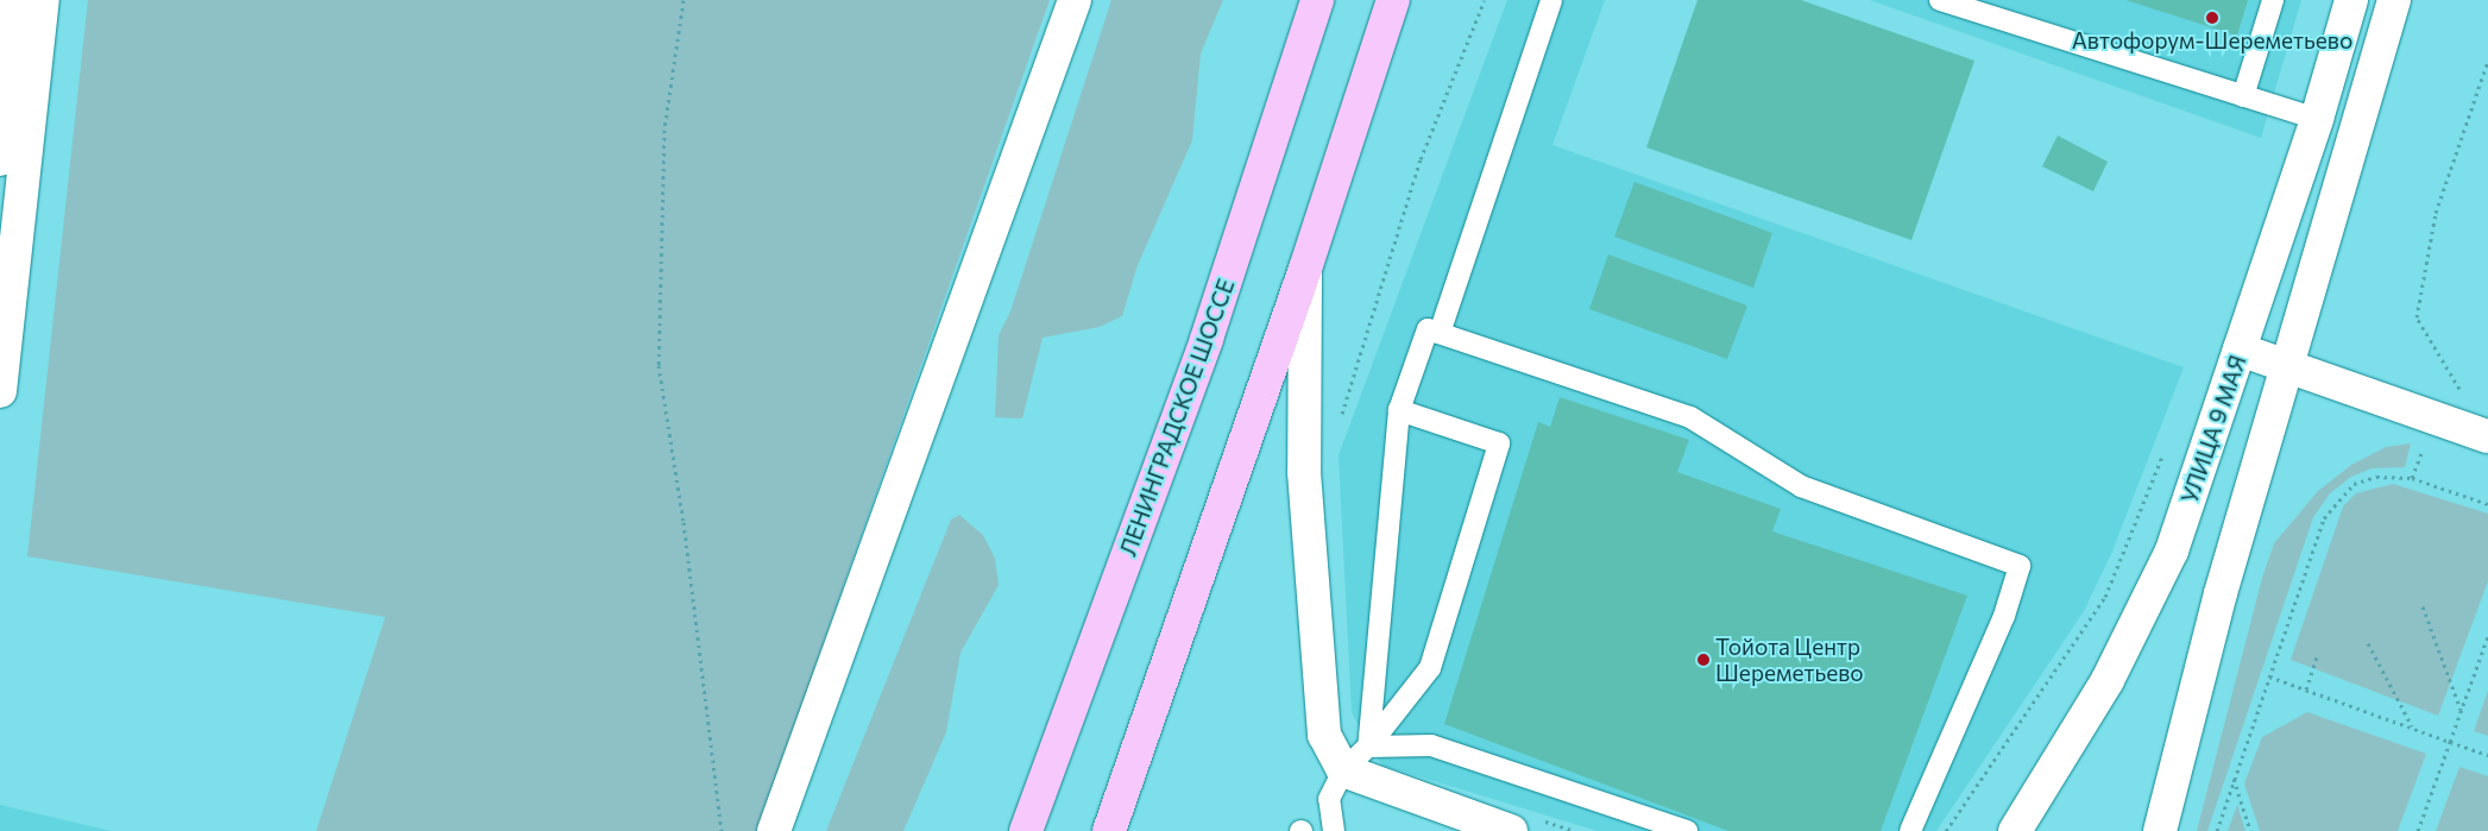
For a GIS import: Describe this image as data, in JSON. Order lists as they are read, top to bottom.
{
  "streets": {
    "highway": ["ЛЕНИНГРАДСКОЕ ШОССЕ"],
    "street": ["УЛИЦА 9 МАЯ"]
  },
  "places": ["Автофорум-Шереметьево", "Тойота Центр Шереметьево"]
}
